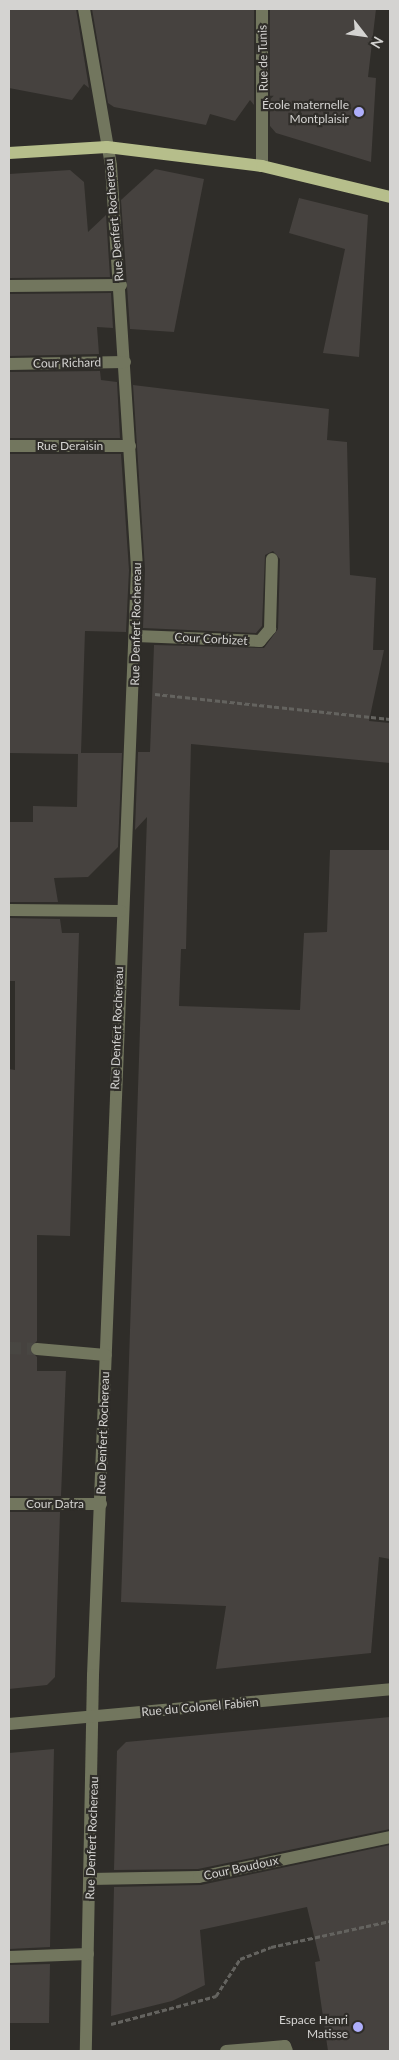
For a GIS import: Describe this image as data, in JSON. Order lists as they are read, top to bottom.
{
  "streets": {
    "street": [
      "Rue de Tunis",
      "Rue Denfert Rochereau",
      "Cour Richard",
      "Rue Deraisin",
      "Cour Corbizet",
      "Cour Datra",
      "Rue du Colonel Fabien",
      "Cour Boudoux"
    ]
  },
  "crossings": [
    ["Rue Denfert Rochereau", "Cour Richard"],
    ["Rue Denfert Rochereau", "Rue Deraisin"],
    ["Rue Denfert Rochereau", "Cour Corbizet"],
    ["Rue Denfert Rochereau", "Cour Datra"],
    ["Rue Denfert Rochereau", "Rue du Colonel Fabien"],
    ["Rue Denfert Rochereau", "Cour Boudoux"]
  ],
  "places": ["École maternelle Montplaisir", "Espace Henri Matisse"],
  "north": "bottom right"
}
